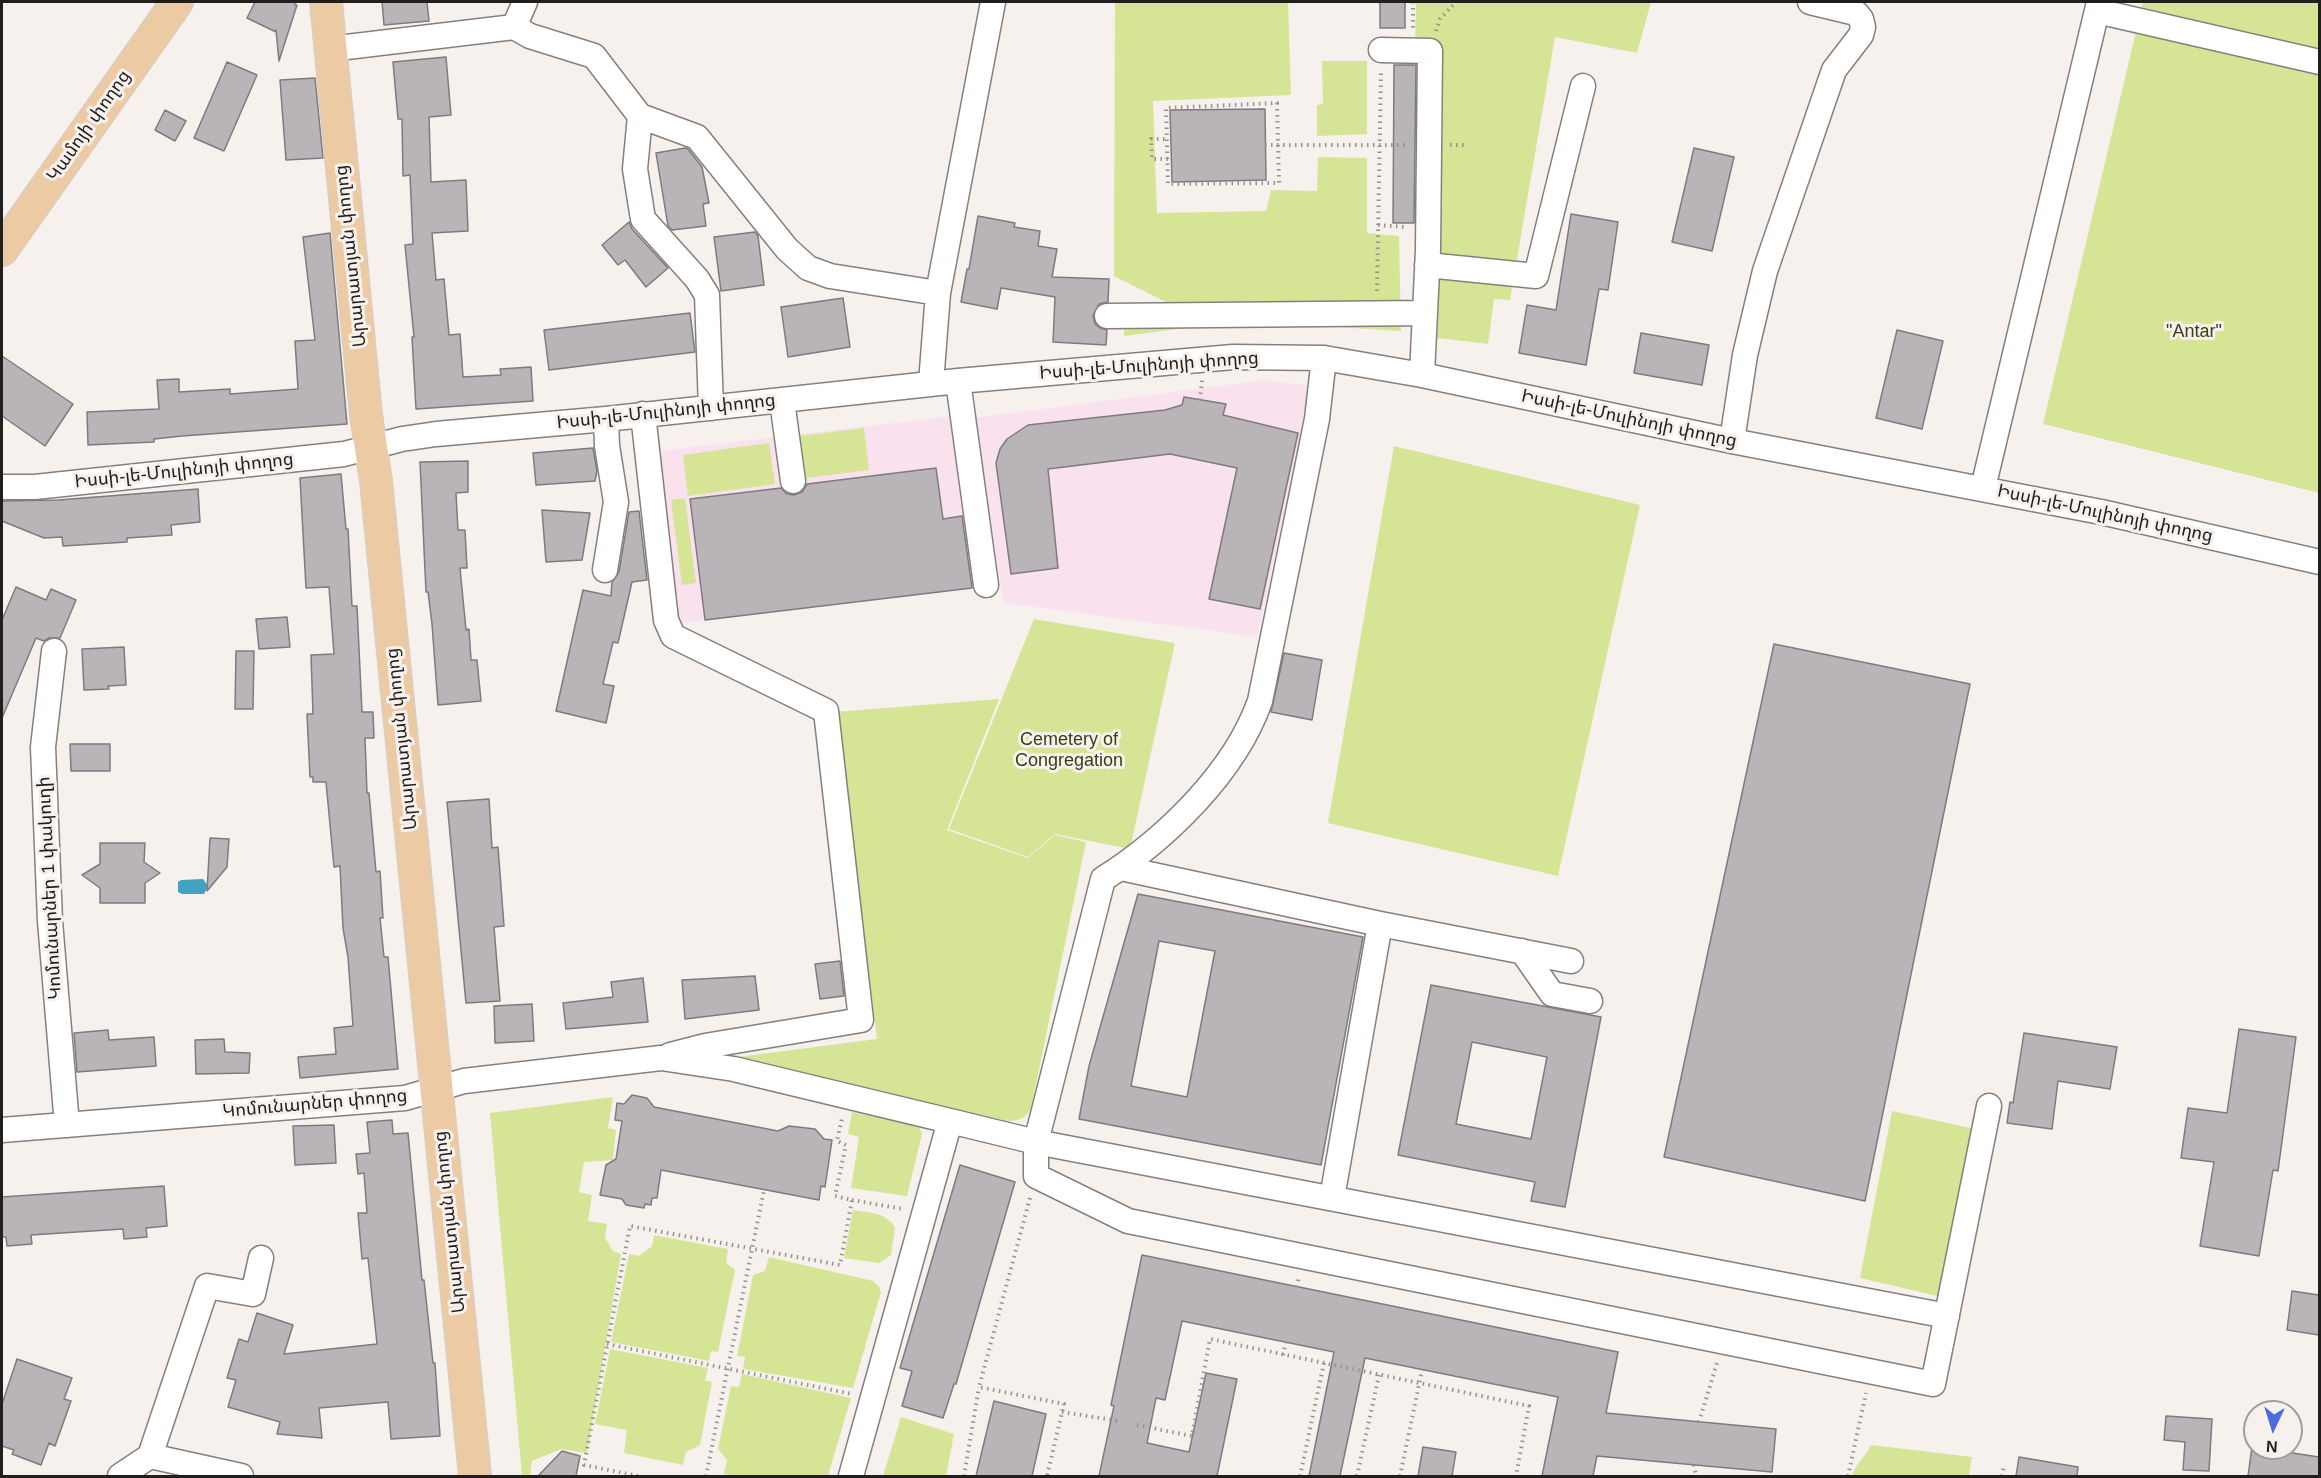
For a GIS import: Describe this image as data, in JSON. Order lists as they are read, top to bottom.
{
  "streets": {
    "main road": ["Կամոյի փողոց", "Արարատյան փողոց"],
    "street": ["Իսսի-լե-Մուլինոյի փողոց", "Կոմունարներ 1 փակուղի", "Կոմունարներ փողոց"]
  },
  "crossings": [
    ["Արարատյան փողոց", "Իսսի-լե-Մուլինոյի փողոց"],
    ["Արարատյան փողոց", "Կոմունարներ փողոց"],
    ["Կոմունարներ 1 փակուղի", "Կոմունարներ փողոց"]
  ],
  "parks": ["\"Antar\"", "Cemetery of Congregation"],
  "north": "bottom"
}
